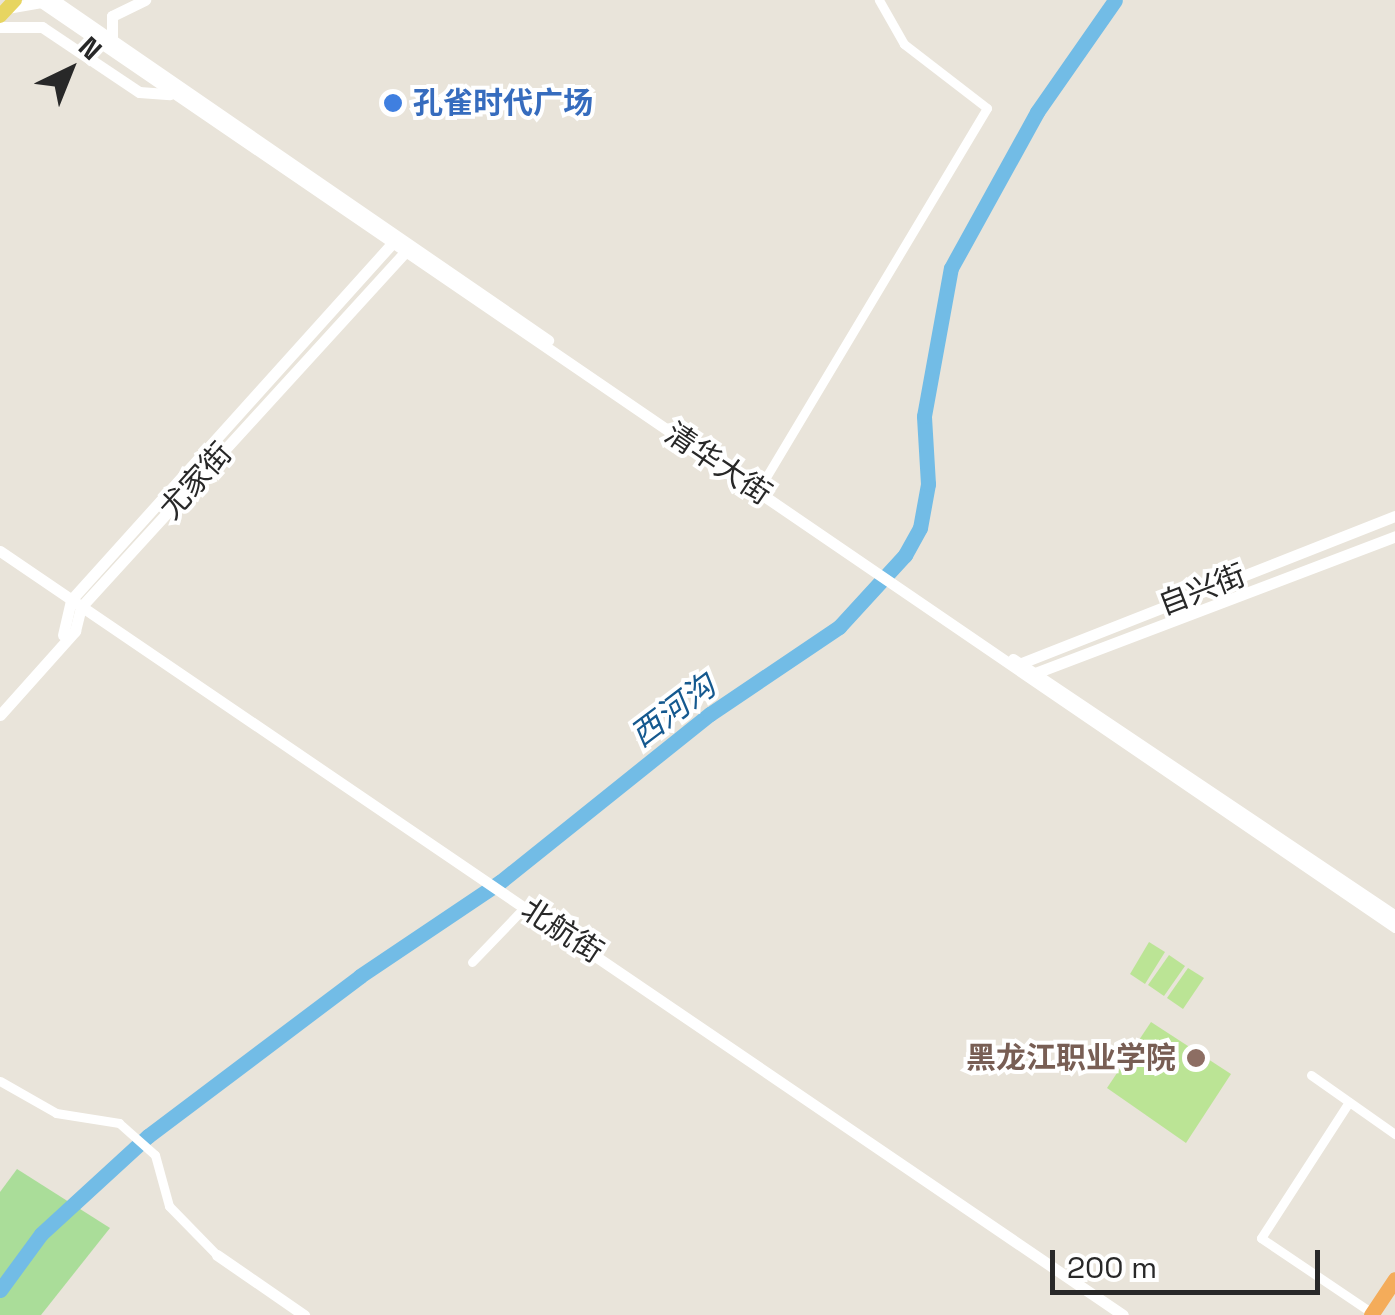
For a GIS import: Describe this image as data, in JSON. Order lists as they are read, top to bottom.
{
  "streets": {
    "main road": [
      "清华大街",
      "尤家街",
      "自兴街",
      "北航街"
    ]
  },
  "crossings": [
    ["清华大街", "尤家街"],
    ["清华大街", "自兴街"],
    ["尤家街", "北航街"]
  ],
  "water": ["西河沟"],
  "places": ["孔雀时代广场", "黑龙江职业学院"],
  "scale_bar": "200 m",
  "north": "top right"
}
